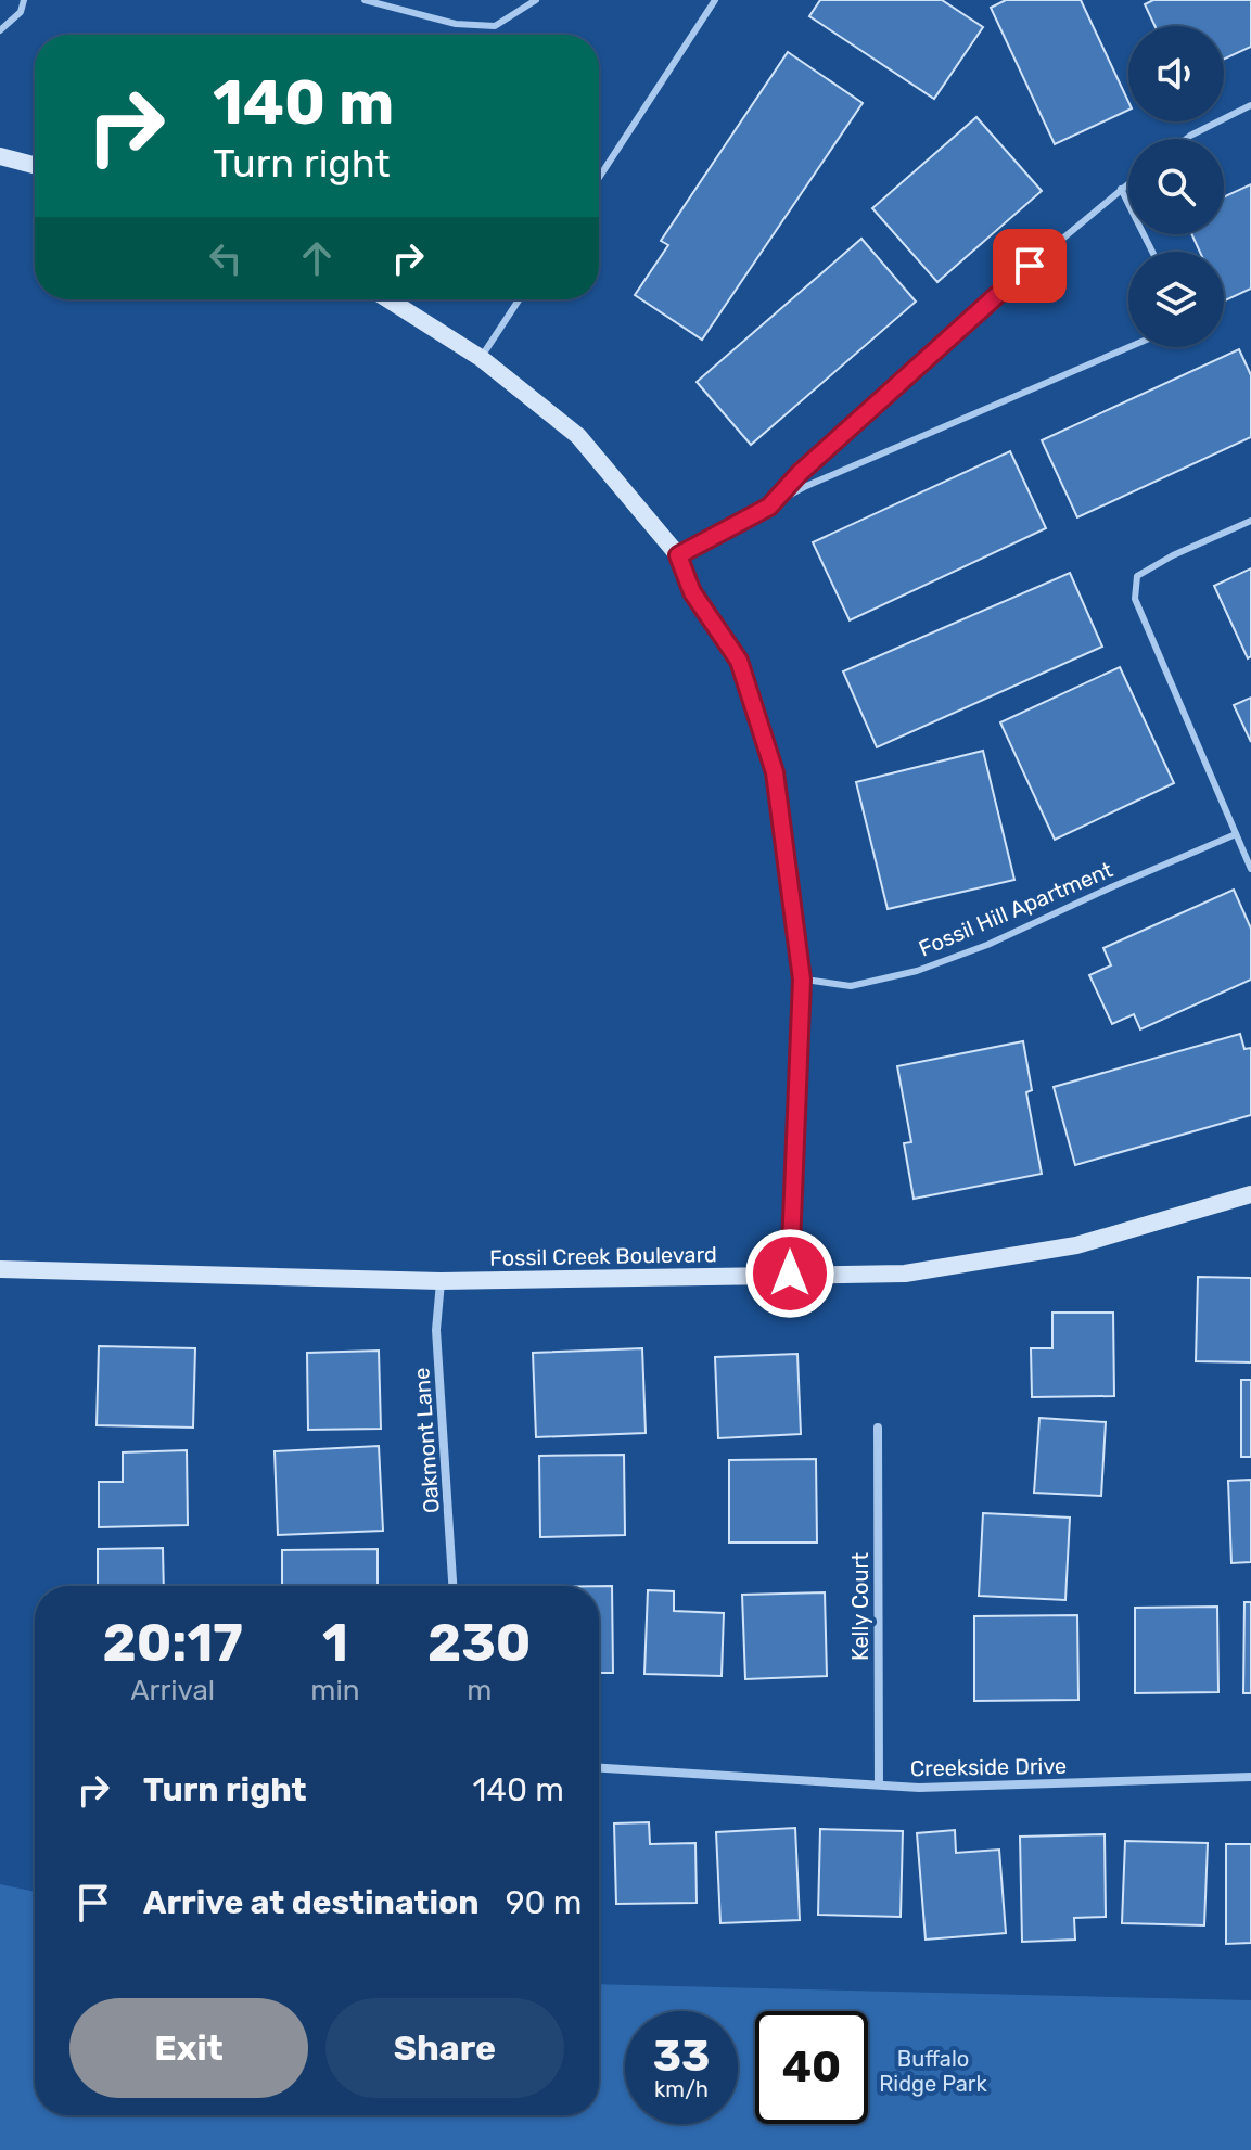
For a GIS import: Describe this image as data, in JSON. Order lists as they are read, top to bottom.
{
  "streets": {
    "main road": ["Fossil Creek Boulevard"],
    "street": ["Oakmont Lane", "Kelly Court", "Creekside Drive"],
    "lane": ["Fossil Hill Apartment"]
  },
  "crossings": [
    ["Fossil Creek Boulevard", "Oakmont Lane"],
    ["Kelly Court", "Creekside Drive"]
  ],
  "parks": ["Buffalo Ridge Park"],
  "page": {
    "turn": ["140 m", "Turn right"],
    "eta": [
      "20:17",
      "Arrival",
      "1",
      "min",
      "230",
      "m"
    ],
    "list": [
      {
        "name": "Turn right",
        "value": "140 m"
      },
      {
        "name": "Arrive at destination",
        "value": "90 m"
      }
    ],
    "buttons": ["Exit", "Share"],
    "speed": "33 km/h",
    "limit": "40"
  }
}
